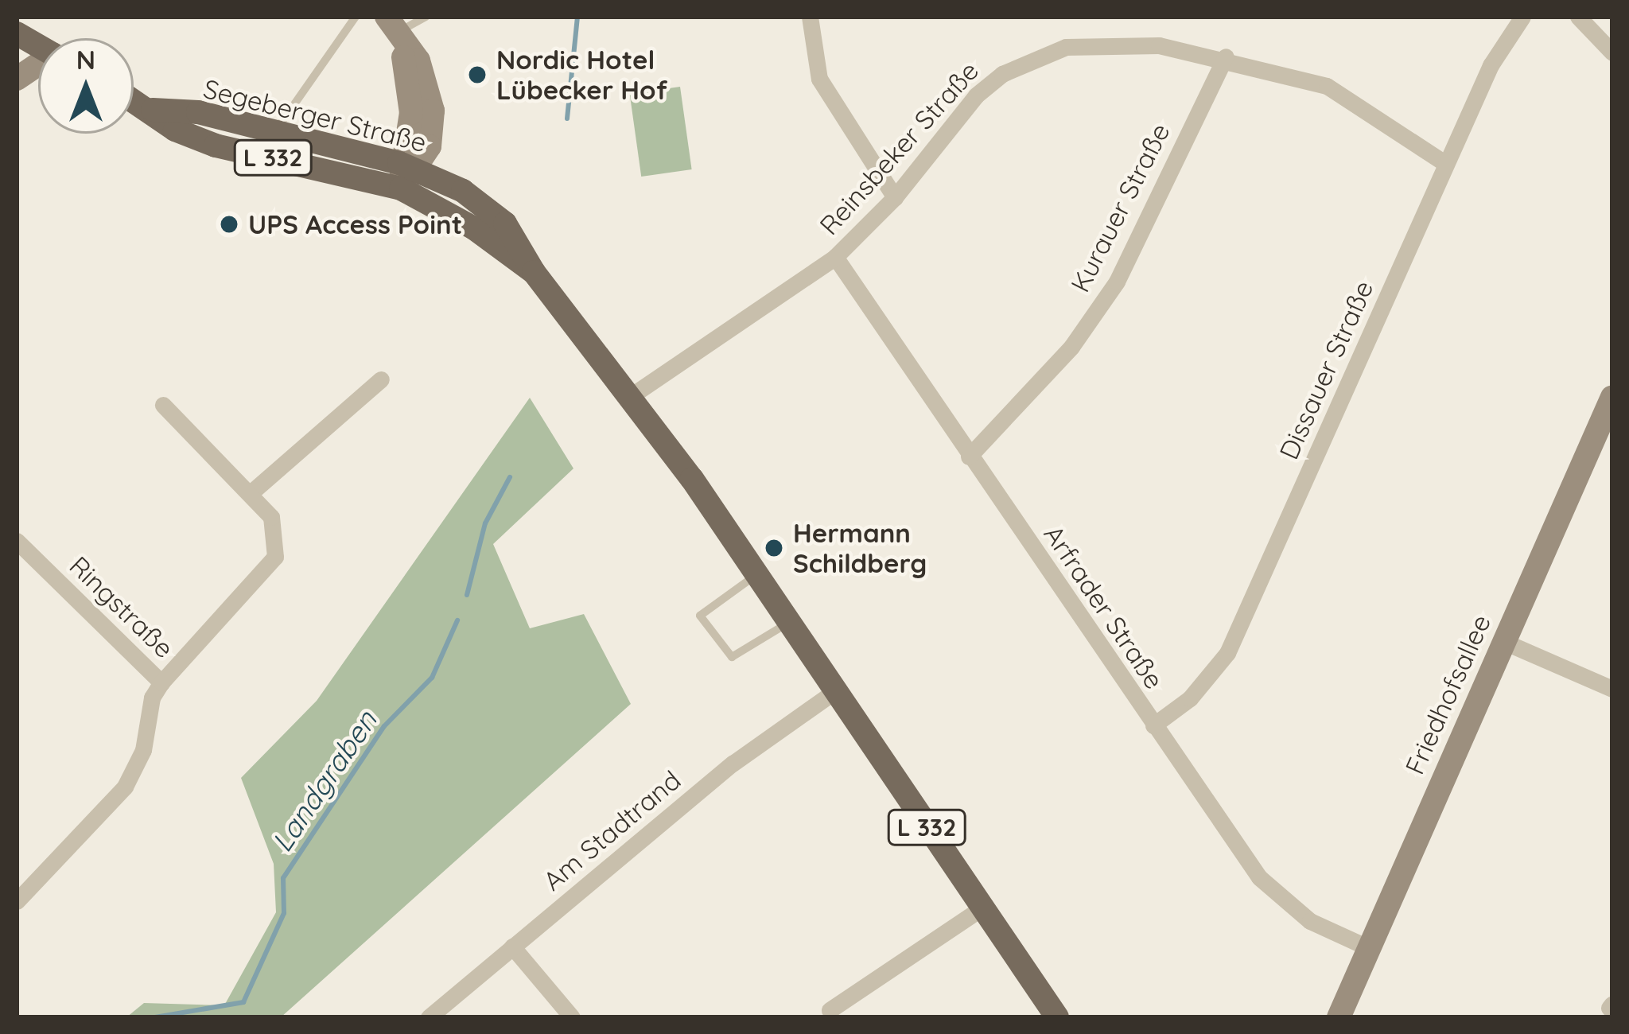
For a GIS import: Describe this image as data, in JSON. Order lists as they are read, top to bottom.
{
  "streets": {
    "main road": ["Segeberger Straße", "L 332"],
    "street": [
      "Reinsbeker Straße",
      "Kurauer Straße",
      "Dissauer Straße",
      "Ringstraße",
      "Arfrader Straße",
      "Friedhofsallee",
      "Am Stadtrand"
    ]
  },
  "crossings": [
    ["Segeberger Straße", "Reinsbeker Straße"],
    ["Segeberger Straße", "L 332"],
    ["Reinsbeker Straße", "L 332"],
    ["Reinsbeker Straße", "Kurauer Straße"],
    ["Reinsbeker Straße", "Dissauer Straße"],
    ["Reinsbeker Straße", "Arfrader Straße"],
    ["L 332", "Am Stadtrand"],
    ["Kurauer Straße", "Arfrader Straße"],
    ["Dissauer Straße", "Arfrader Straße"],
    ["Arfrader Straße", "Friedhofsallee"]
  ],
  "water": ["Landgraben"],
  "places": ["Nordic Hotel Lübecker Hof", "UPS Access Point", "Hermann Schildberg"],
  "north": "top"
}
